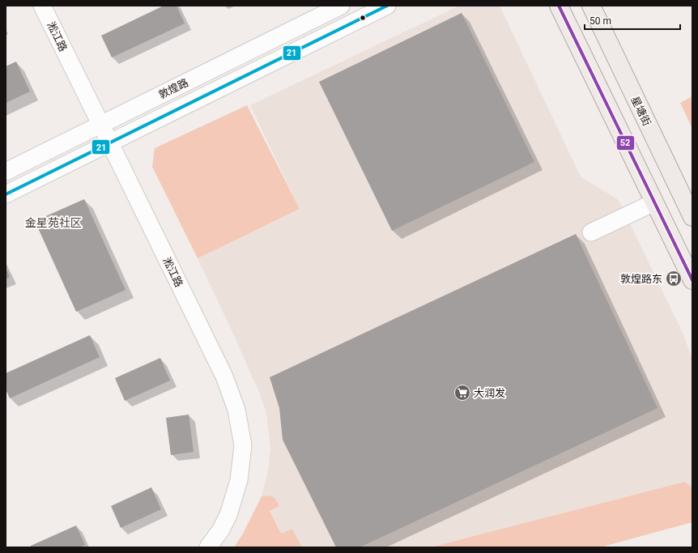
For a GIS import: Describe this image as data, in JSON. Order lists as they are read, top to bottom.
{
  "streets": {
    "main road": ["星塘街"],
    "street": ["淞江路", "敦煌路"]
  },
  "crossings": [
    ["淞江路", "敦煌路"]
  ],
  "districts": ["金星苑社区"],
  "places": {
    "bus stop": ["敦煌路东"],
    "supermarket": ["大润发"]
  },
  "lines": ["transit line 52", "transit line 21"],
  "scale_bar": "50 m"
}
